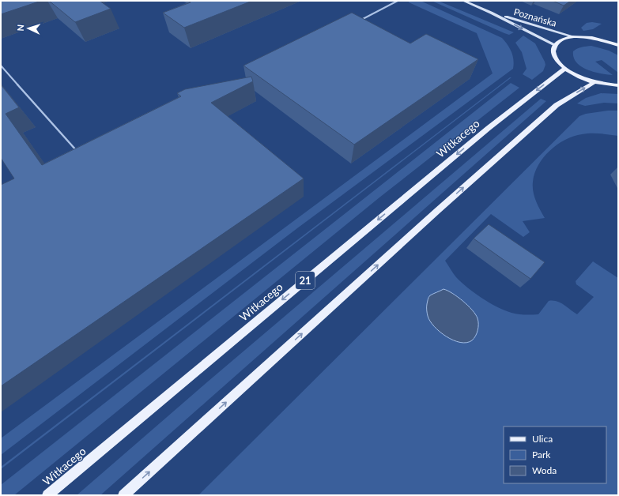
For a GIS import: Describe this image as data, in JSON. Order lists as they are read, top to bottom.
{
  "streets": {
    "main road": ["Poznańska", "Witkacego", "21"]
  },
  "legend": ["Ulica", "Park", "Woda"],
  "north": "left"
}
